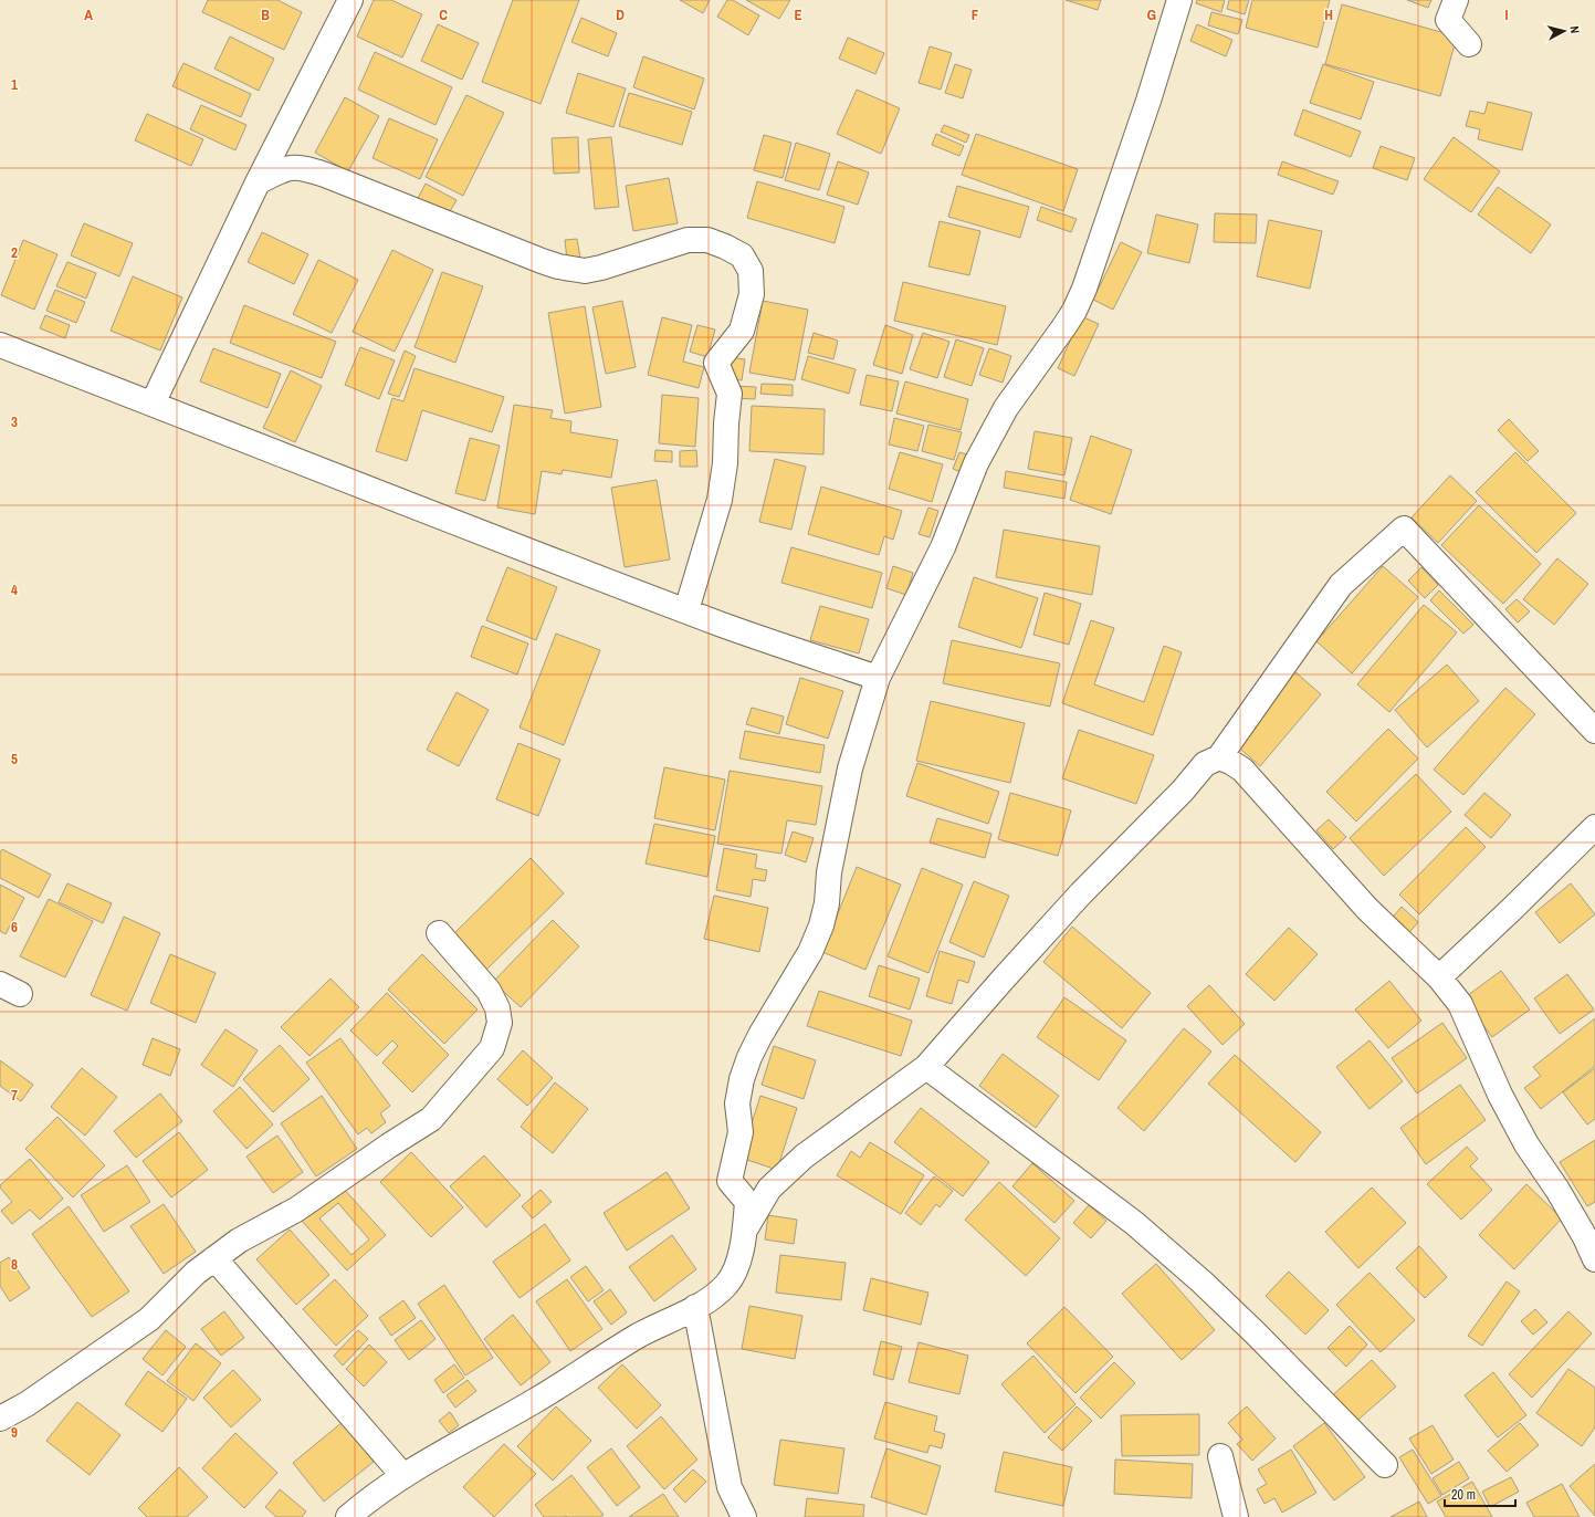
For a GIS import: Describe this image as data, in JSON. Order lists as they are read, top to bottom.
{
  "scale_bar": "20 m",
  "north": "right",
  "grid": {
    "columns": [
      "A",
      "B",
      "C",
      "D",
      "E",
      "F",
      "G",
      "H",
      "I"
    ],
    "rows": [
      "1",
      "2",
      "3",
      "4",
      "5",
      "6",
      "7",
      "8",
      "9"
    ]
  }
}
